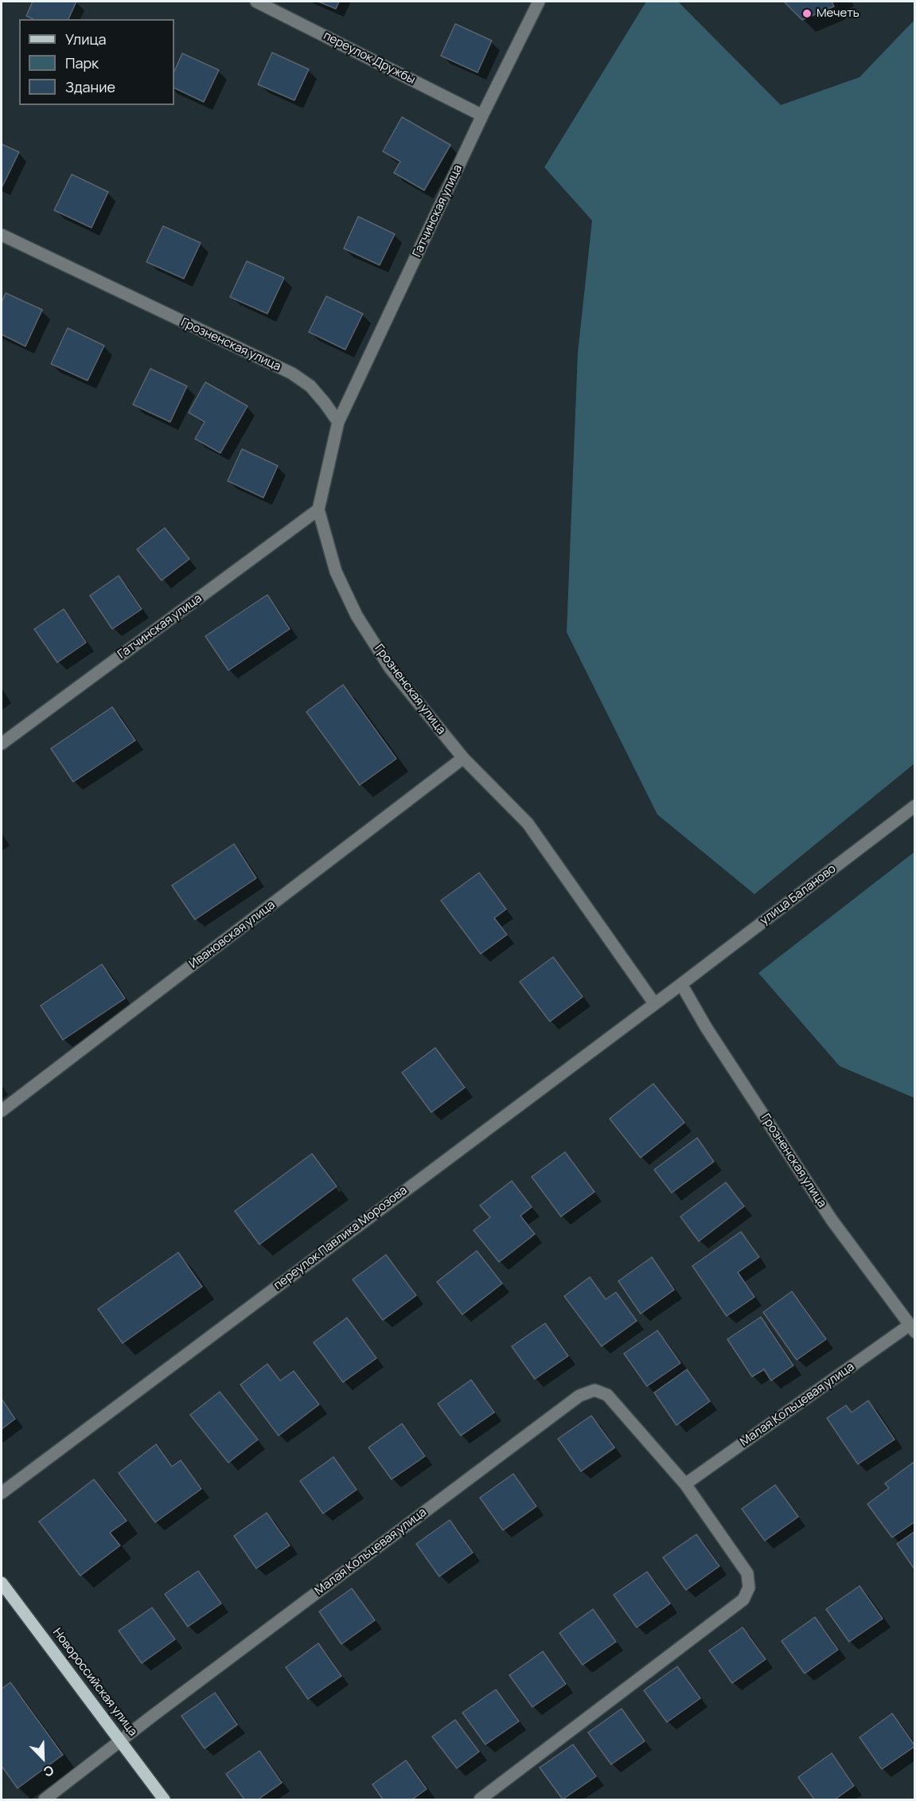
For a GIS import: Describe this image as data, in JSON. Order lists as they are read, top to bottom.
{
  "streets": {
    "main road": ["Новороссийская улица"],
    "street": [
      "переулок Дружбы",
      "Гатчинская улица",
      "Грозненская улица",
      "улица Баланово",
      "Ивановская улица",
      "переулок Павлика Морозова",
      "Малая Кольцевая улица"
    ]
  },
  "crossings": [
    ["переулок Дружбы", "Гатчинская улица"],
    ["Гатчинская улица", "Грозненская улица"],
    ["Грозненская улица", "улица Баланово"],
    ["Грозненская улица", "Ивановская улица"],
    ["Грозненская улица", "переулок Павлика Морозова"],
    ["Грозненская улица", "Малая Кольцевая улица"],
    ["улица Баланово", "переулок Павлика Морозова"],
    ["Малая Кольцевая улица", "Новороссийская улица"]
  ],
  "places": ["Мечеть"],
  "legend": ["Улица", "Парк", "Здание"],
  "north": "bottom right"
}
